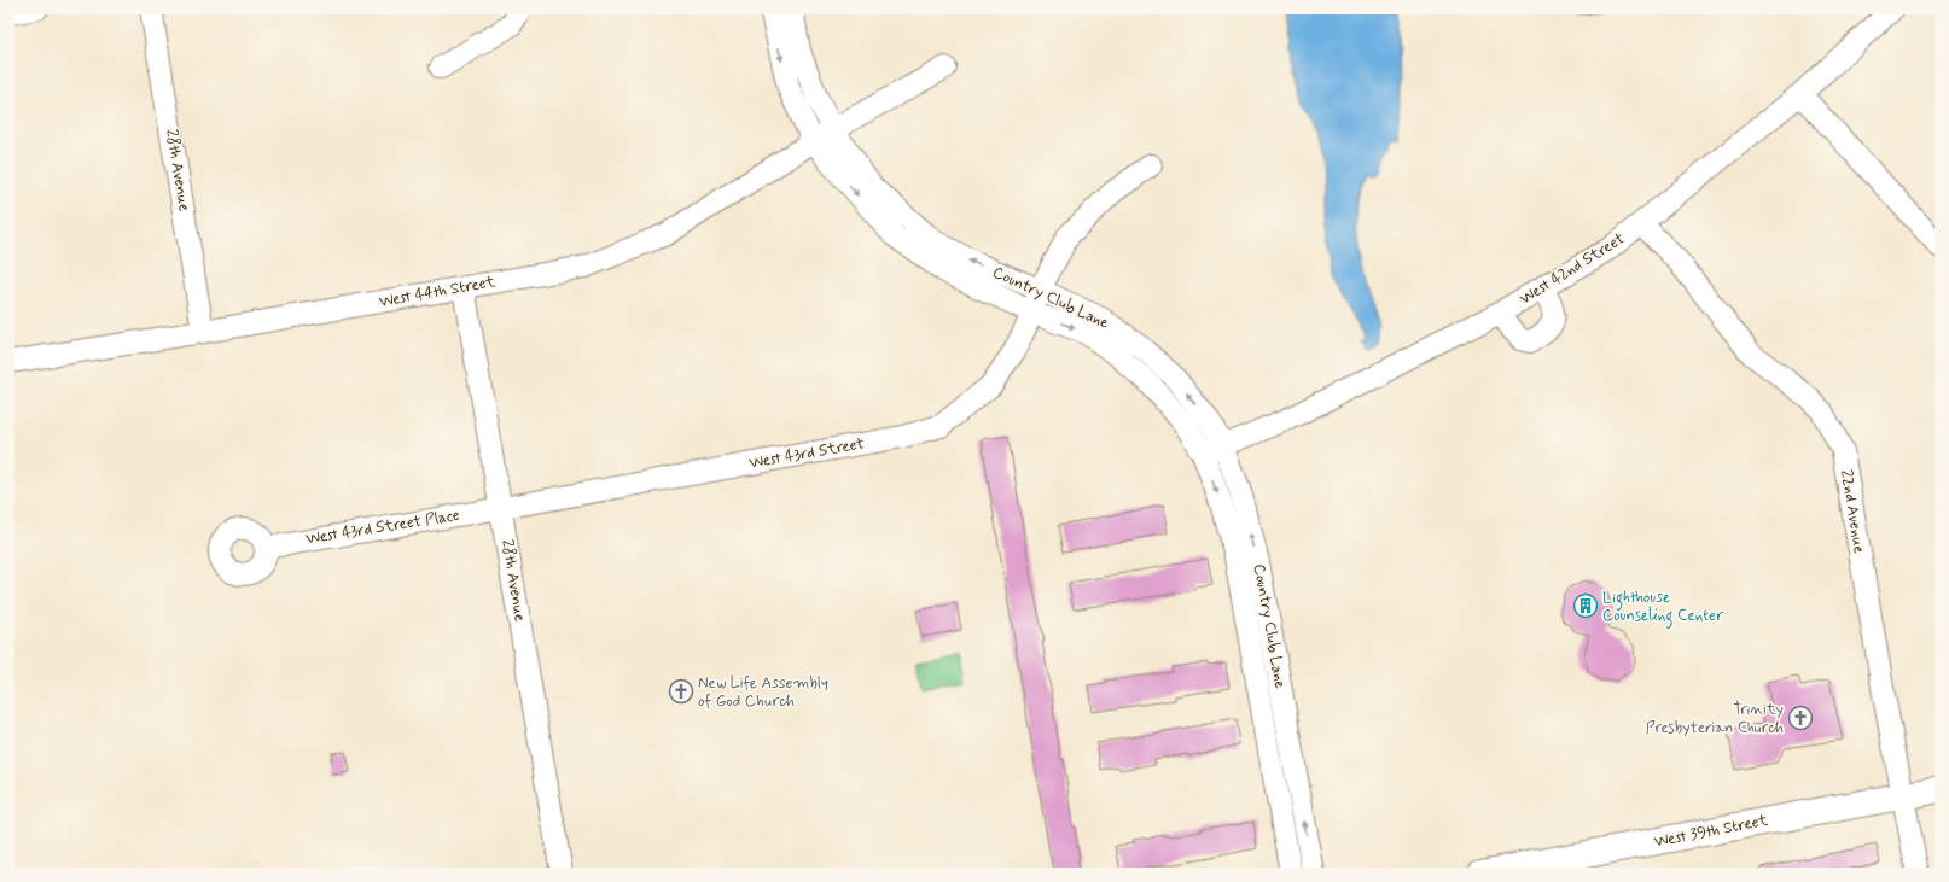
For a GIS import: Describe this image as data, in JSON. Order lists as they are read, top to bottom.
{
  "streets": {
    "main road": ["West 39th Street"],
    "street": [
      "28th Avenue",
      "West 42nd Street",
      "West 44th Street",
      "Country Club Lane",
      "West 43rd Street",
      "22nd Avenue",
      "West 43rd Street Place"
    ]
  },
  "crossings": [
    ["28th Avenue", "West 44th Street"],
    ["28th Avenue", "West 43rd Street"],
    ["28th Avenue", "West 43rd Street Place"],
    ["West 42nd Street", "Country Club Lane"],
    ["West 42nd Street", "22nd Avenue"],
    ["West 44th Street", "Country Club Lane"],
    ["Country Club Lane", "West 43rd Street"],
    ["West 43rd Street", "West 43rd Street Place"],
    ["22nd Avenue", "West 39th Street"]
  ],
  "places": {
    "building": ["Lighthouse Counseling Center"],
    "church": ["New Life Assembly of God Church", "Trinity Presbyterian Church"]
  }
}
